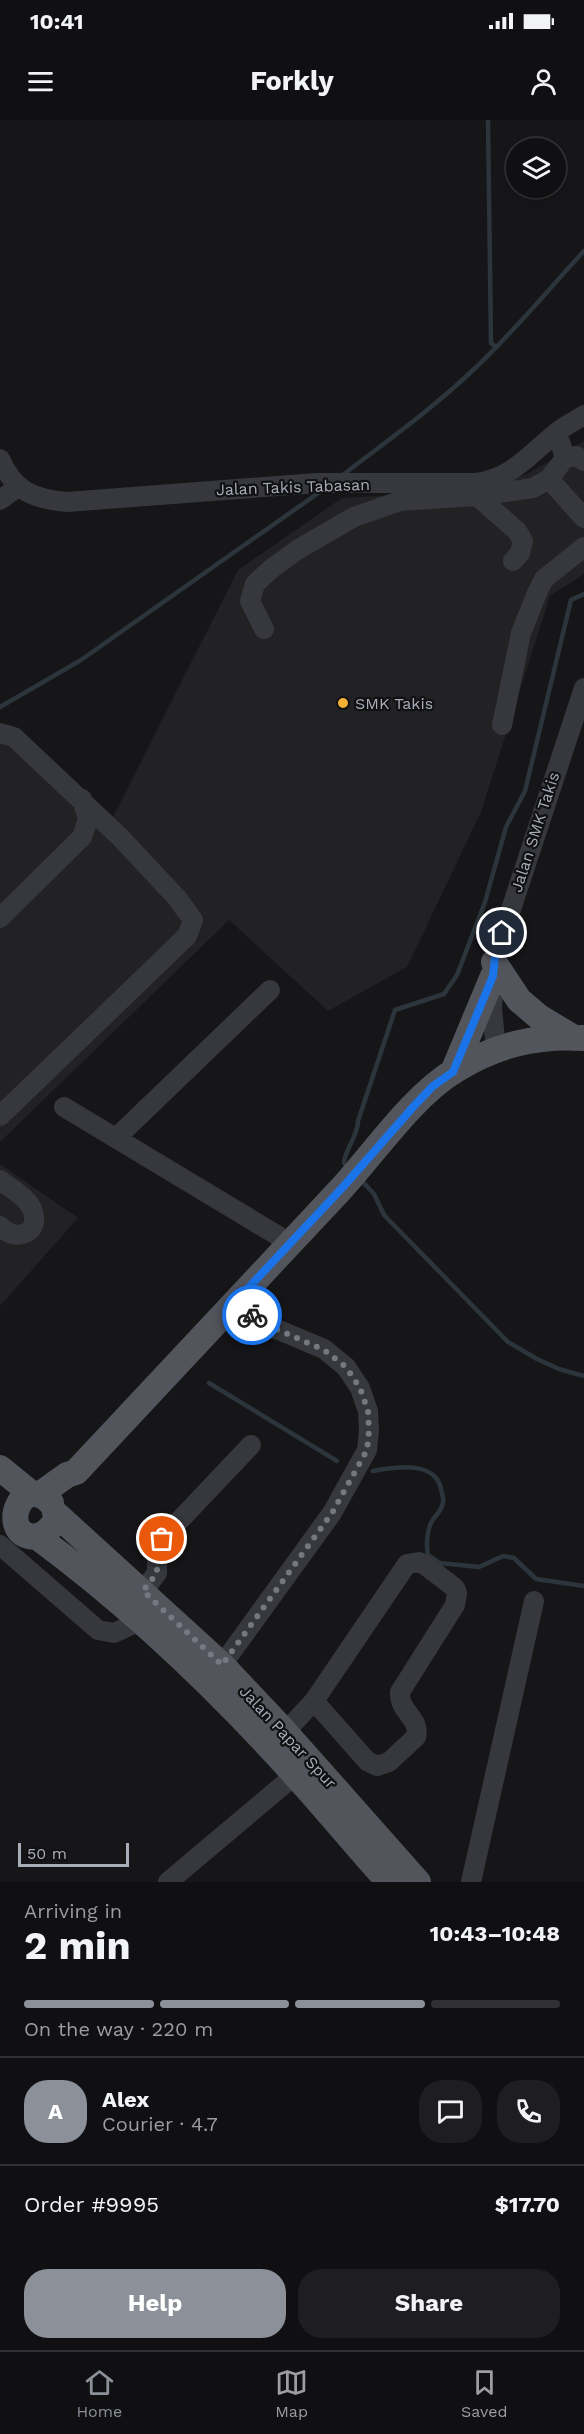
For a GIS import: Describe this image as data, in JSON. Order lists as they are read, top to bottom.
{
  "streets": {
    "main road": ["Jalan Papar Spur"],
    "street": ["Jalan Takis Tabasan", "Jalan SMK Takis"]
  },
  "places": ["SMK Takis"],
  "scale_bar": "50 m",
  "page": {
    "status": "10:41",
    "header": "Forkly",
    "scale": "50 m",
    "heading": ["2 min", "Arriving in", "10:43–10:48"],
    "panel": [
      "Alex",
      "Courier · 4.7",
      "Order #9995",
      "$17.70"
    ],
    "bar": "On the way · 220 m",
    "round": "A",
    "buttons": ["Help", "Share"],
    "tabs": ["Home", "Map", "Saved"]
  }
}
